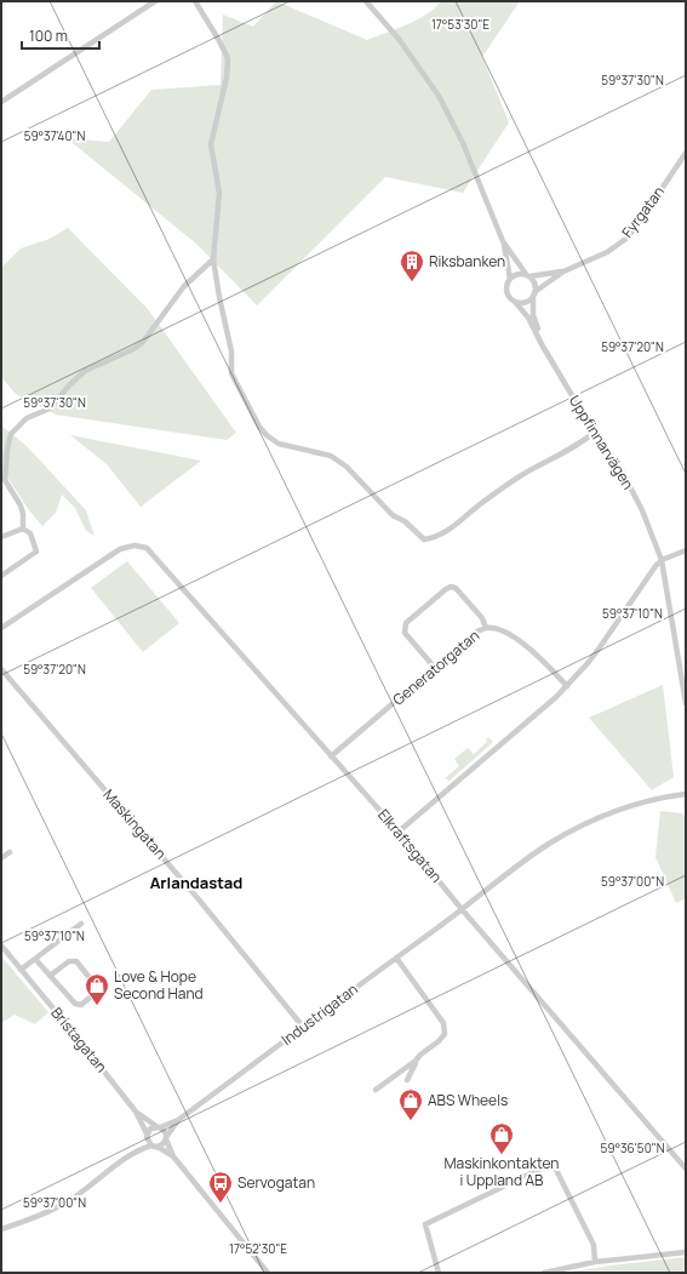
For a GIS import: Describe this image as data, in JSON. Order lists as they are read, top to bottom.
{
  "streets": {
    "street": [
      "Fyrgatan",
      "Uppfinnarvägen",
      "Generatorgatan",
      "Maskingatan",
      "Elkraftsgatan",
      "Industrigatan",
      "Bristagatan"
    ]
  },
  "crossings": [
    ["Fyrgatan", "Uppfinnarvägen"],
    ["Generatorgatan", "Elkraftsgatan"],
    ["Maskingatan", "Industrigatan"],
    ["Elkraftsgatan", "Industrigatan"],
    ["Industrigatan", "Bristagatan"]
  ],
  "districts": ["Arlandastad"],
  "places": {
    "building": ["Riksbanken"],
    "shop": ["Love & Hope Second Hand", "ABS Wheels", "Maskinkontakten i Uppland AB"],
    "bus stop": ["Servogatan"]
  },
  "scale_bar": "100 m",
  "coordinates": [
    "17°53'30\"E",
    "59°37'30\"N",
    "59°37'40\"N",
    "59°37'20\"N",
    "59°37'10\"N",
    "59°37'00\"N",
    "59°36'50\"N",
    "17°52'30\"E"
  ]
}
